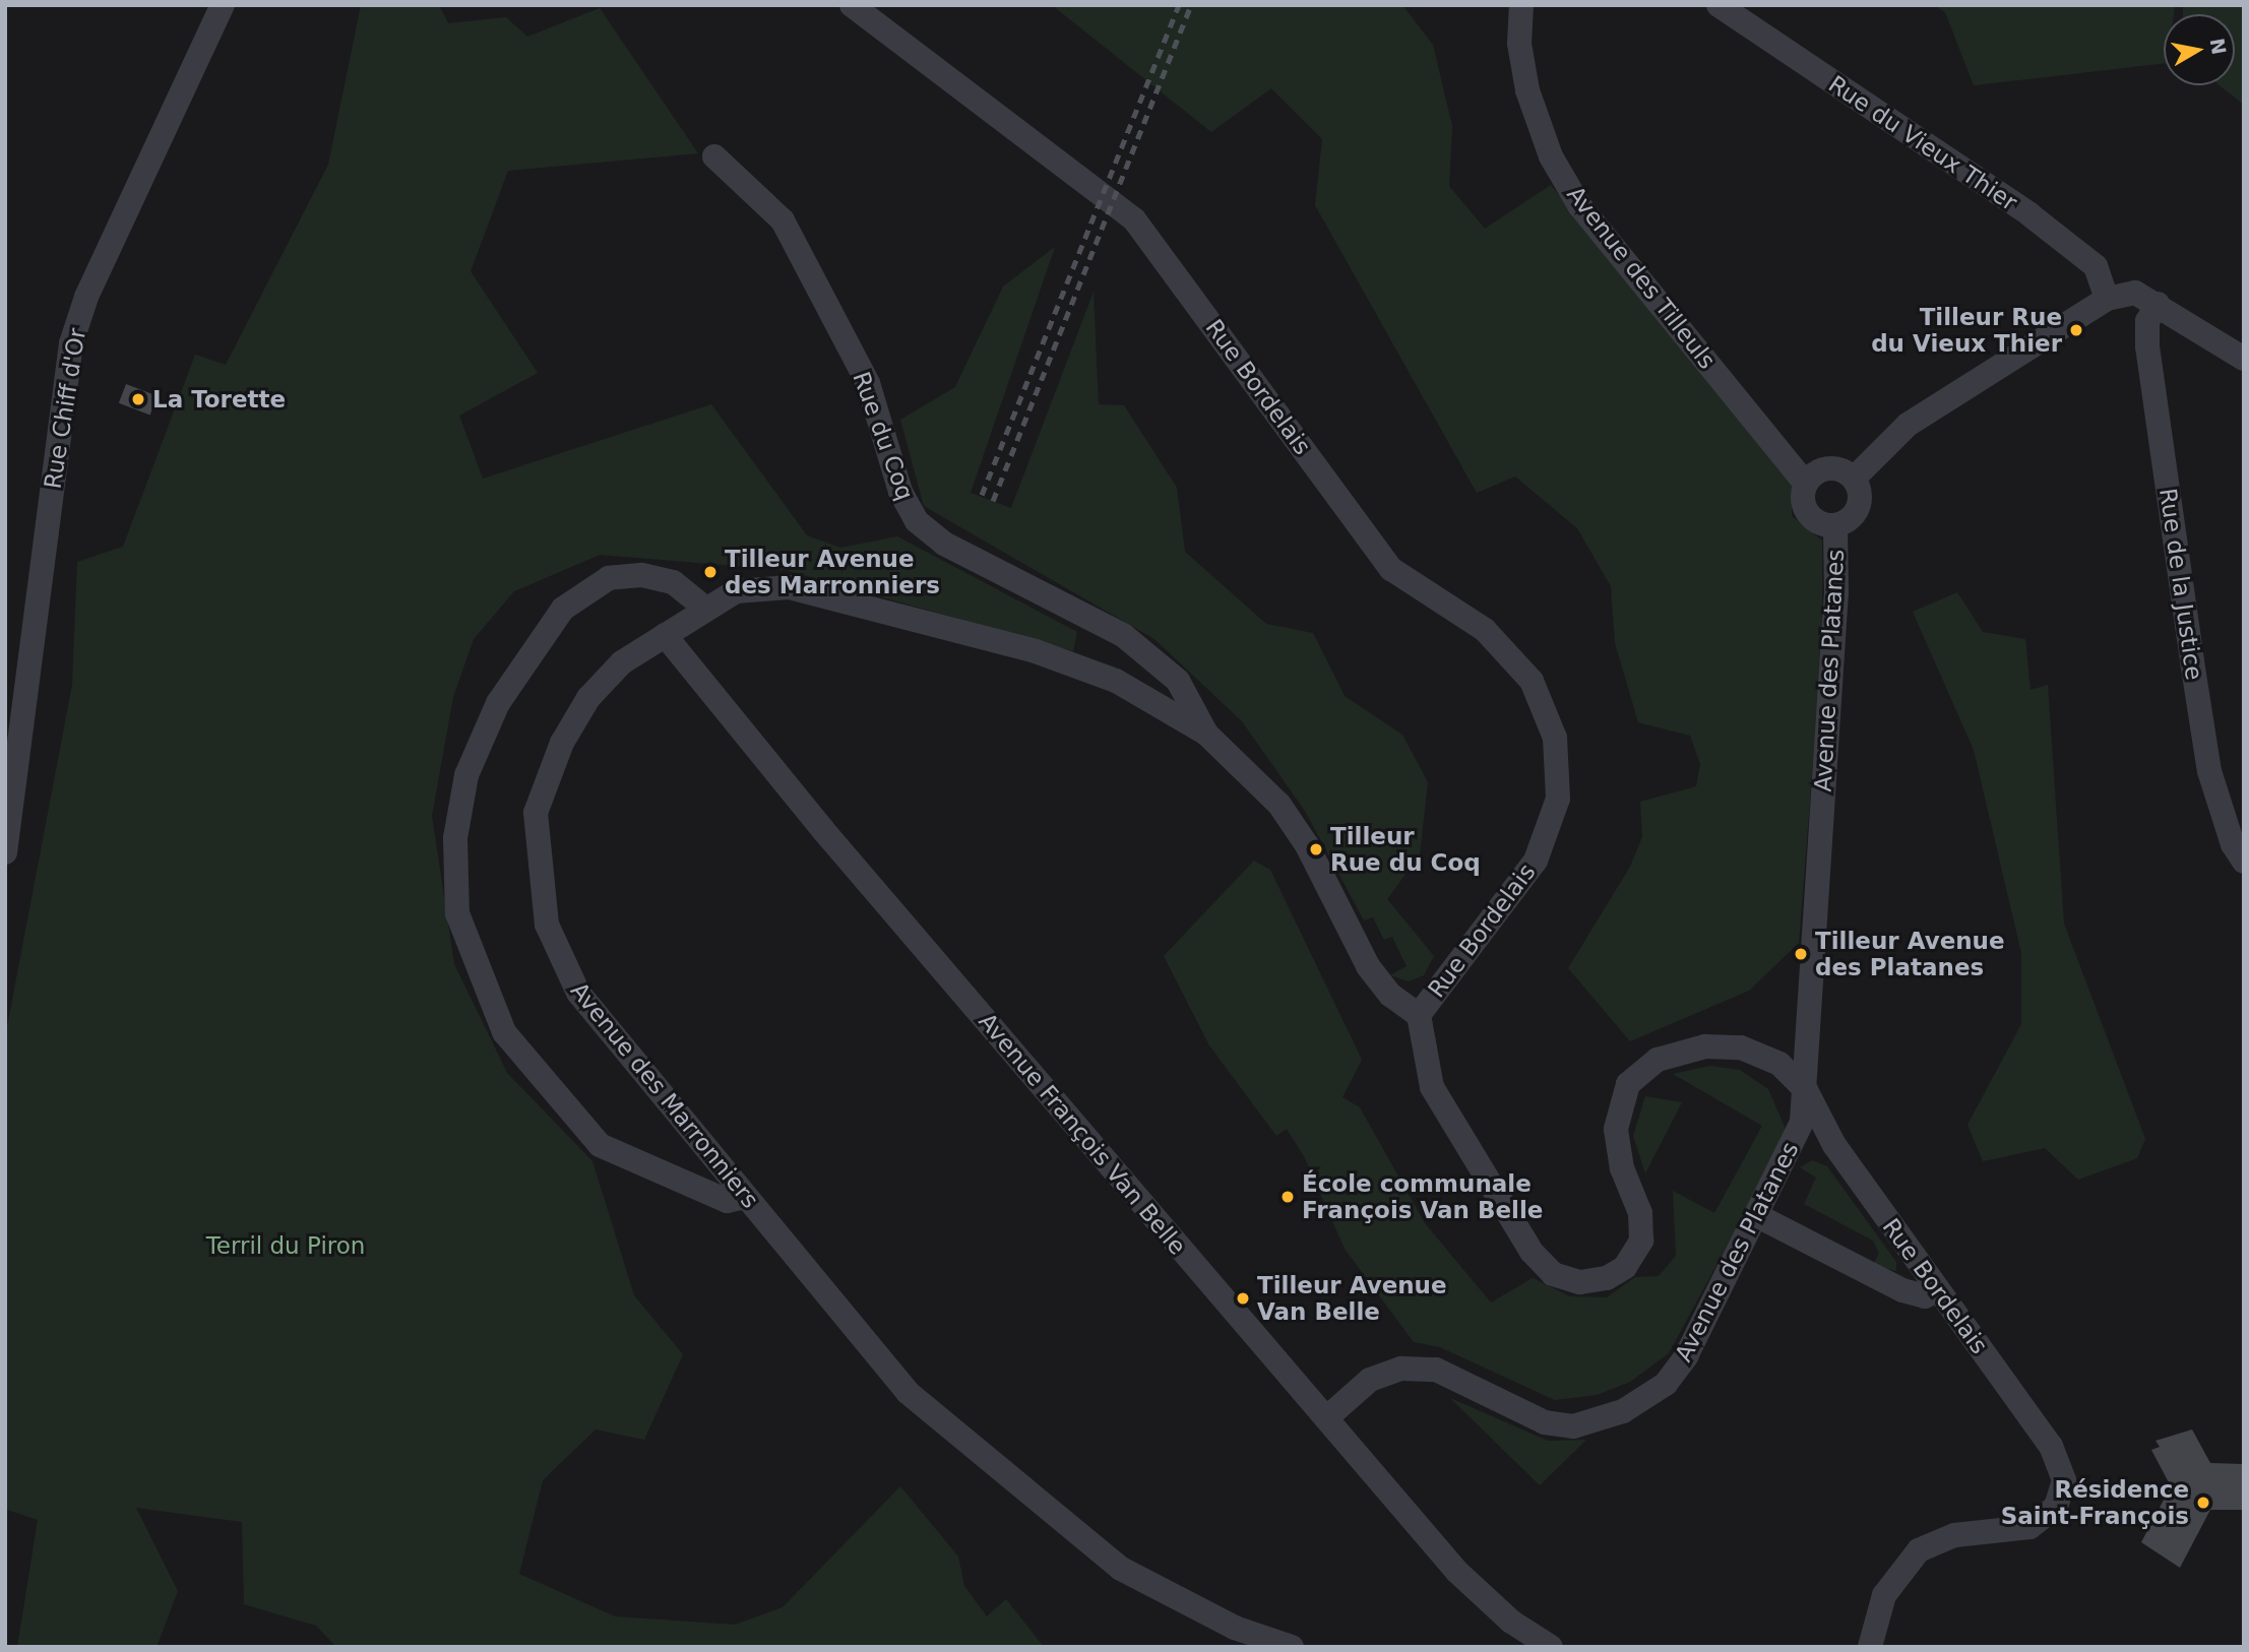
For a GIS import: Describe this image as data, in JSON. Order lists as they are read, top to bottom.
{
  "streets": {
    "street": [
      "Rue du Vieux Thier",
      "Avenue des Tilleuls",
      "Rue Bordelais",
      "Rue Chiff d'Or",
      "Rue du Coq",
      "Rue de la Justice",
      "Avenue des Platanes",
      "Avenue des Marronniers",
      "Avenue François Van Belle"
    ]
  },
  "crossings": [
    ["Avenue des Tilleuls", "Avenue des Platanes"],
    ["Rue Bordelais", "Avenue des Platanes"],
    ["Rue Bordelais", "Avenue des Marronniers"],
    ["Rue du Coq", "Avenue des Marronniers"],
    ["Avenue des Platanes", "Avenue François Van Belle"],
    ["Avenue des Marronniers", "Avenue François Van Belle"]
  ],
  "parks": ["Terril du Piron"],
  "places": [
    "Tilleur Rue du Vieux Thier",
    "La Torette",
    "Tilleur Avenue des Marronniers",
    "Tilleur Rue du Coq",
    "Tilleur Avenue des Platanes",
    "École communale François Van Belle",
    "Tilleur Avenue Van Belle",
    "Résidence Saint-François"
  ],
  "north": "right"
}
